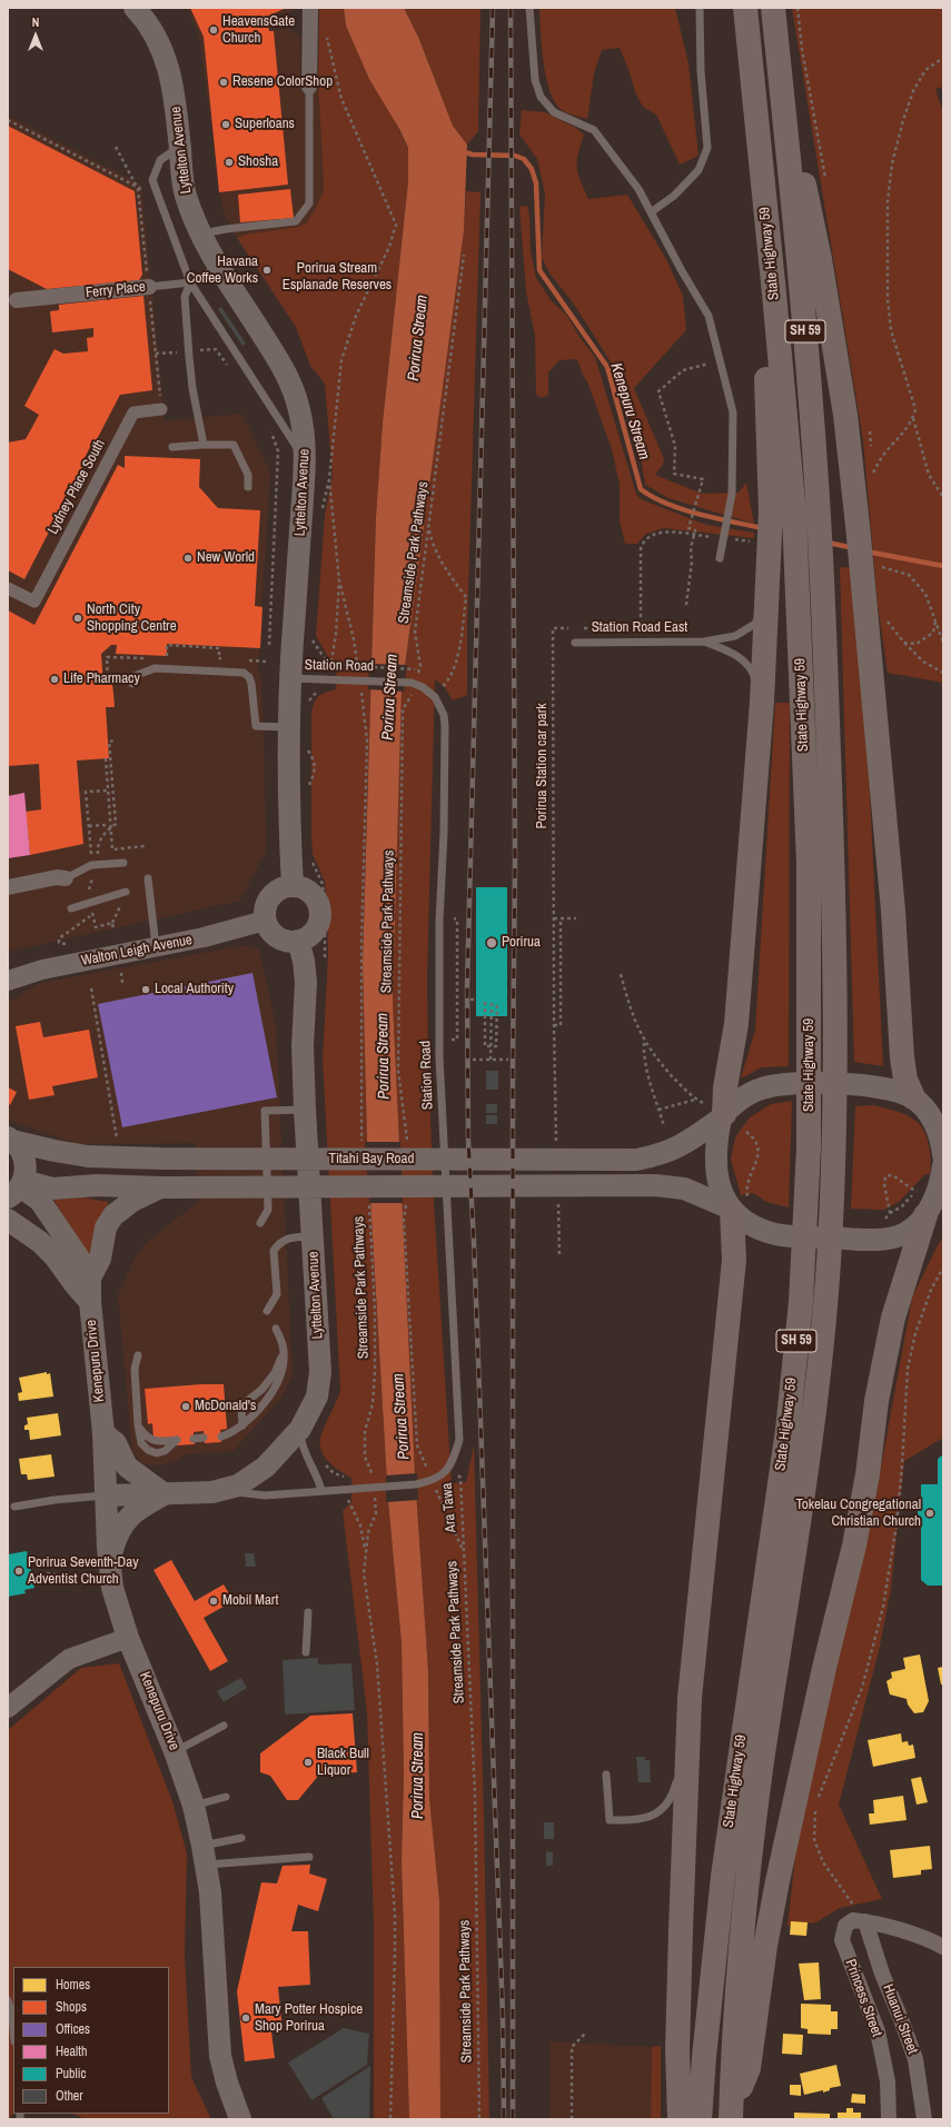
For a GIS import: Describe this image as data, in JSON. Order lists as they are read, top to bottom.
{
  "streets": {
    "main road": [
      "Lyttelton Avenue",
      "State Highway 59",
      "SH 59",
      "Titahi Bay Road",
      "Kenepuru Drive"
    ],
    "street": [
      "Ferry Place",
      "Lydney Place South",
      "Walton Leigh Avenue",
      "Princess Street",
      "Huanui Street"
    ],
    "lane": ["Station Road East", "Station Road"],
    "path": ["Streamside Park Pathways", "Porirua Station car park", "Ara Tawa"]
  },
  "crossings": [
    ["Lyttelton Avenue", "Ferry Place"],
    ["Lyttelton Avenue", "Station Road"],
    ["Lyttelton Avenue", "Walton Leigh Avenue"],
    ["Lyttelton Avenue", "Kenepuru Drive"],
    ["Streamside Park Pathways", "Ara Tawa"],
    ["Titahi Bay Road", "Kenepuru Drive"],
    ["Princess Street", "Huanui Street"]
  ],
  "water": ["Porirua Stream", "Kenepuru Stream"],
  "parks": ["Porirua Stream Esplanade Reserves"],
  "places": [
    "HeavensGate Church",
    "Resene ColorShop",
    "Superloans",
    "Shosha",
    "Havana Coffee Works",
    "New World",
    "North City Shopping Centre",
    "Life Pharmacy",
    "Porirua",
    "Local Authority",
    "McDonald's",
    "Tokelau Congregational Christian Church",
    "Porirua Seventh-Day Adventist Church",
    "Mobil Mart",
    "Black Bull Liquor",
    "Mary Potter Hospice Shop Porirua"
  ],
  "legend": [
    "Homes",
    "Shops",
    "Offices",
    "Health",
    "Public",
    "Other"
  ],
  "north": "top"
}
